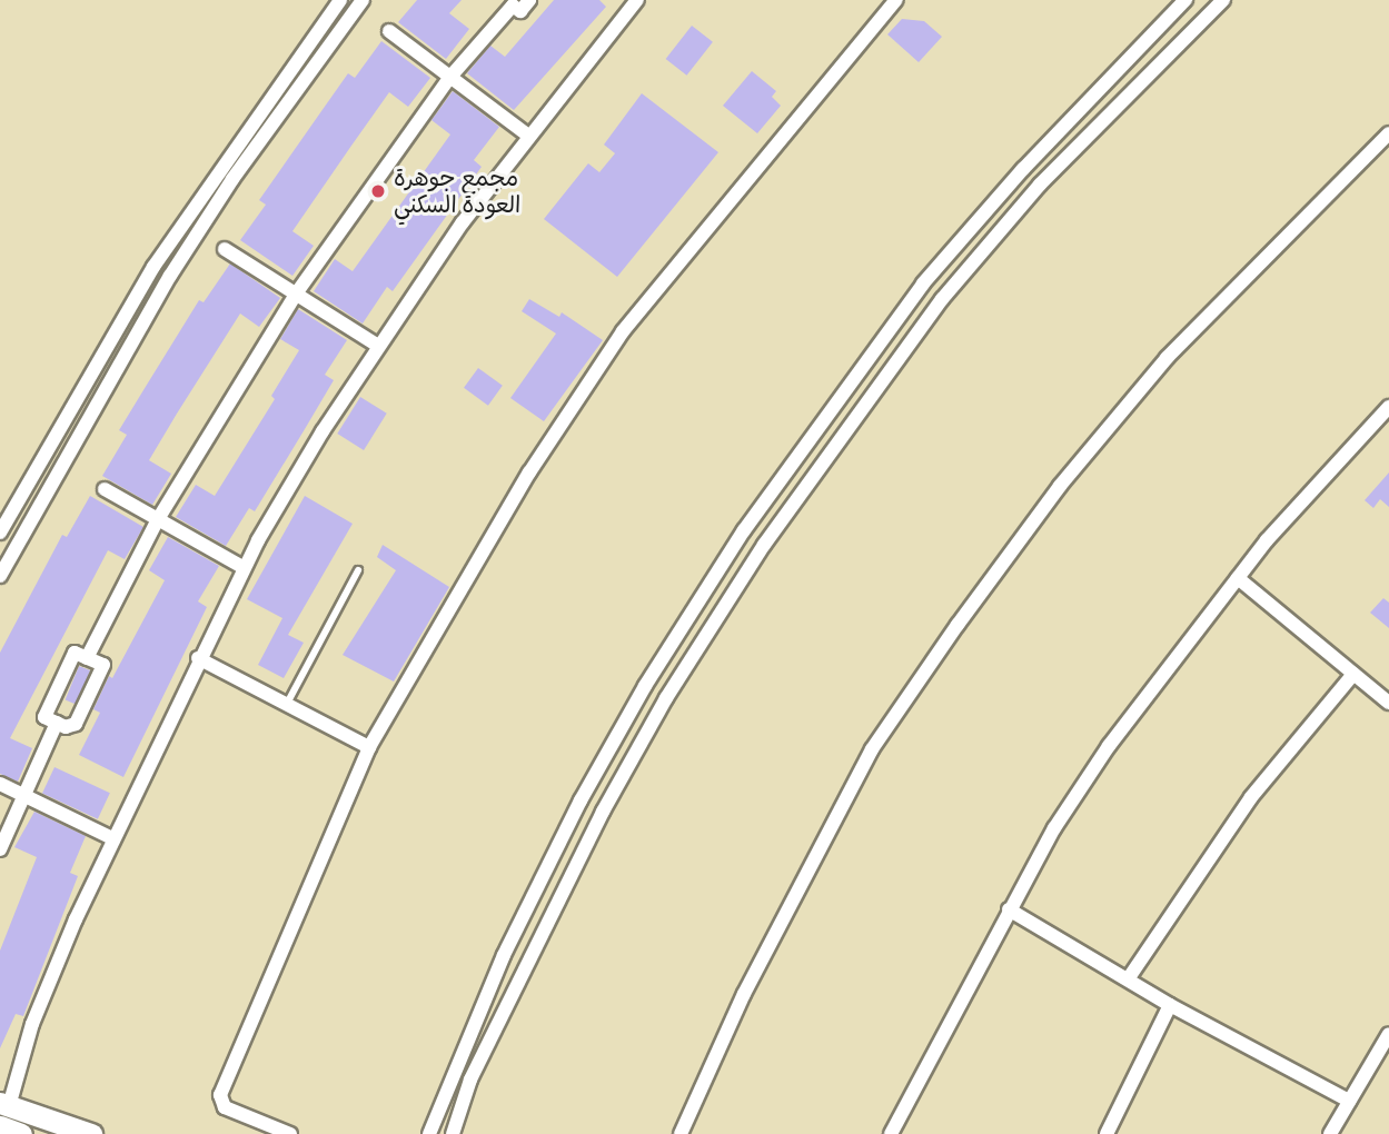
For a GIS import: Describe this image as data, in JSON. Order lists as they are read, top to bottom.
{
  "places": ["مجمع جوهرة العودة السكني"]
}
